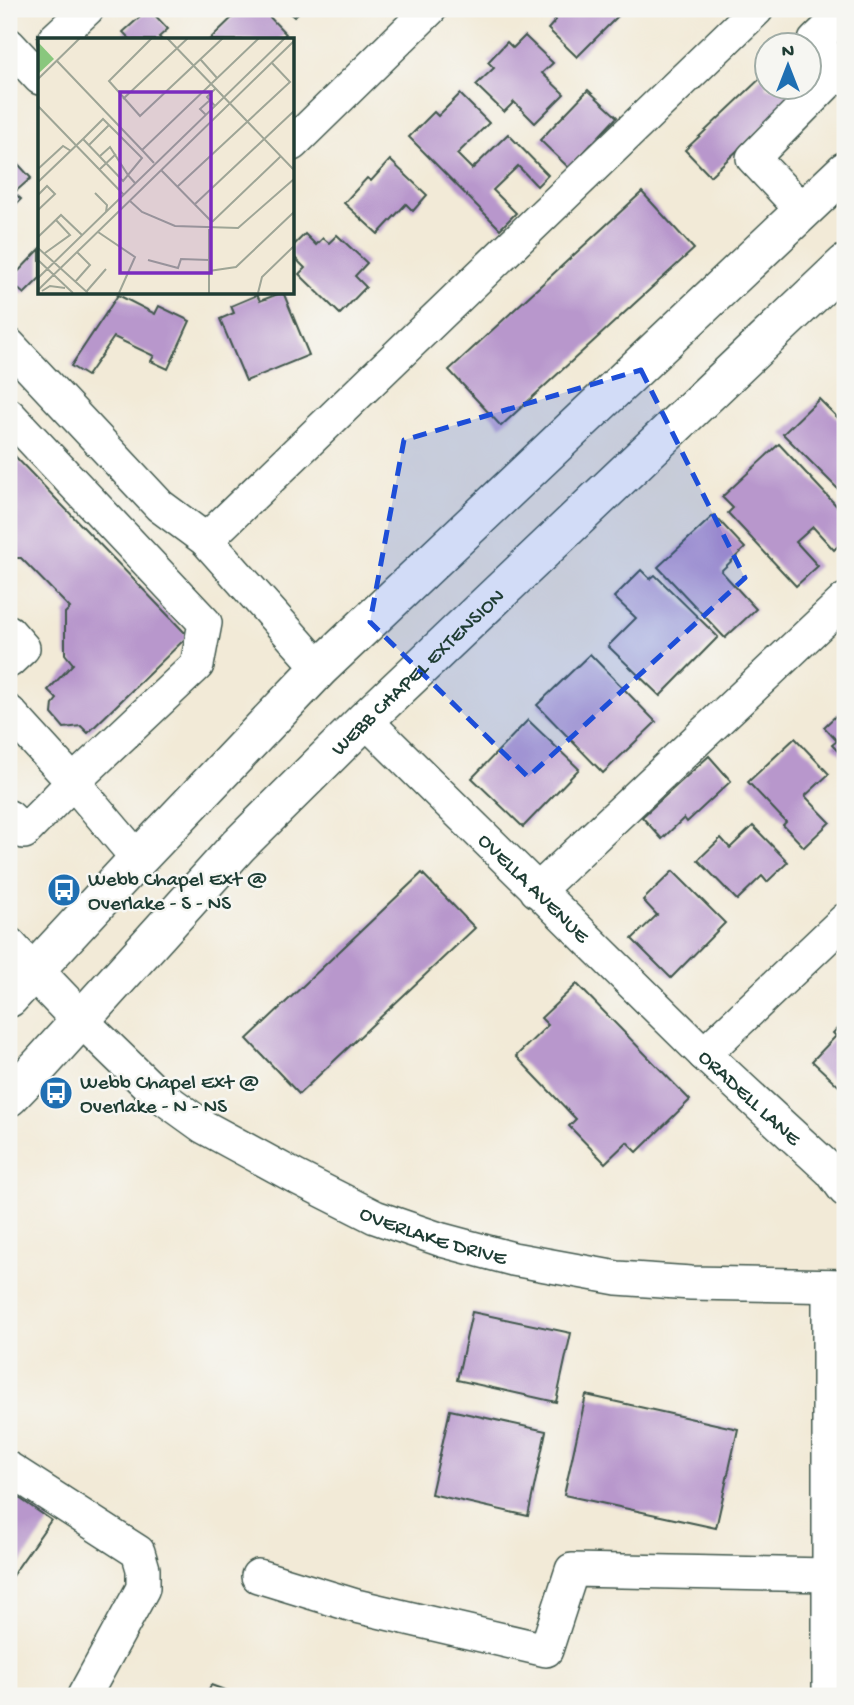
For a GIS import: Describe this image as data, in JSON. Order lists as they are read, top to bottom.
{
  "streets": {
    "main road": ["WEBB CHAPEL EXTENSION"],
    "street": ["OVELLA AVENUE", "ORADELL LANE", "OVERLAKE DRIVE"]
  },
  "crossings": [
    ["WEBB CHAPEL EXTENSION", "OVELLA AVENUE"],
    ["WEBB CHAPEL EXTENSION", "OVERLAKE DRIVE"],
    ["OVELLA AVENUE", "ORADELL LANE"]
  ],
  "places": {
    "bus stop": ["Webb Chapel Ext @ Overlake - S - NS", "Webb Chapel Ext @ Overlake - N - NS"]
  },
  "north": "top"
}
